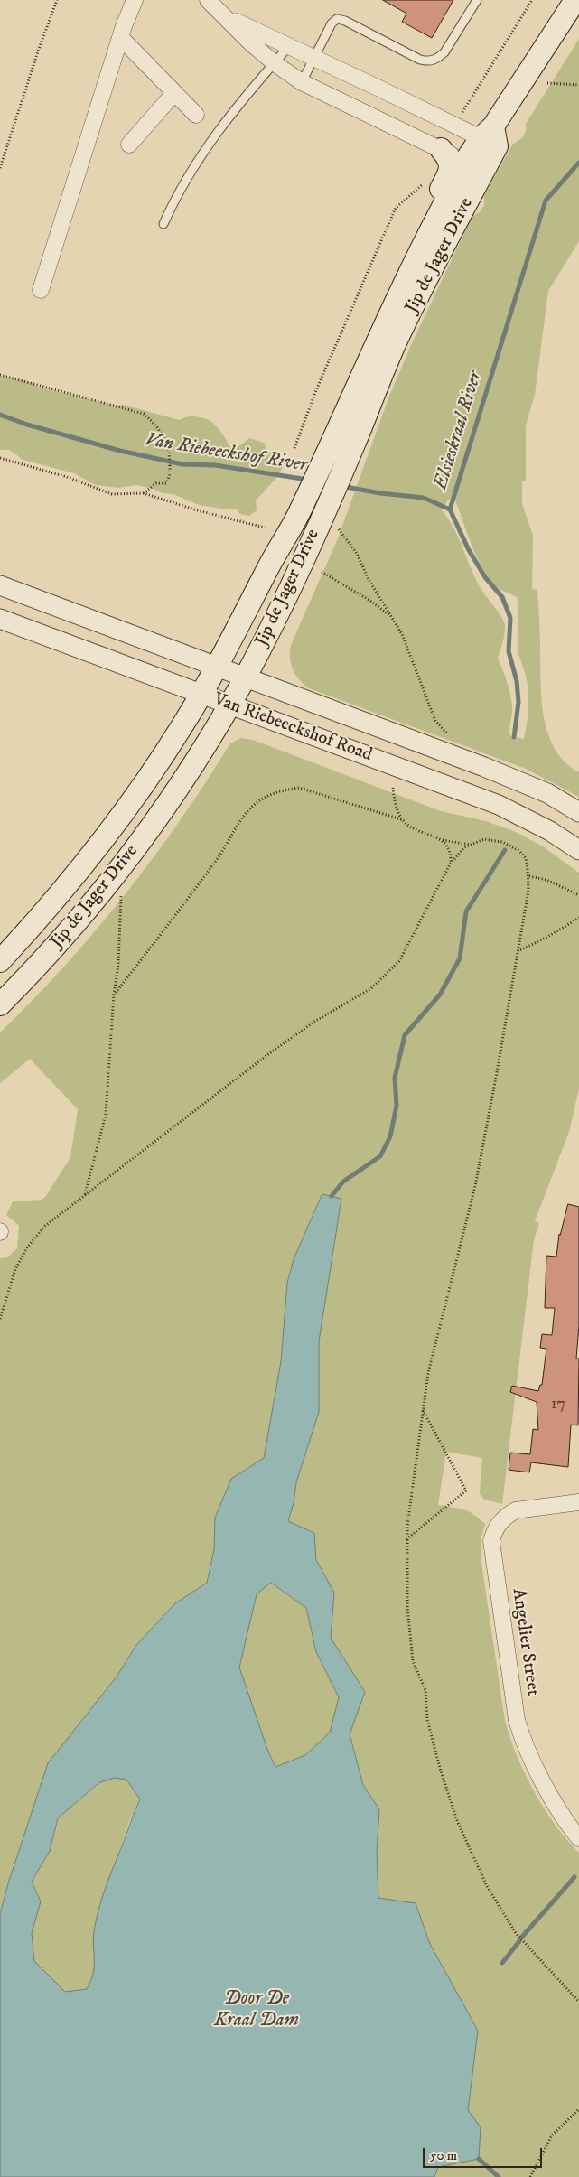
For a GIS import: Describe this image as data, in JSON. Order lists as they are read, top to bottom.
{
  "streets": {
    "main road": ["Jip de Jager Drive"],
    "street": ["Van Riebeeckshof Road", "Angelier Street"]
  },
  "crossings": [
    ["Jip de Jager Drive", "Van Riebeeckshof Road"]
  ],
  "water": ["Elsieskraal River", "Van Riebeeckshof River", "Door De Kraal Dam"],
  "house_numbers": ["17"],
  "scale_bar": "50 m"
}
